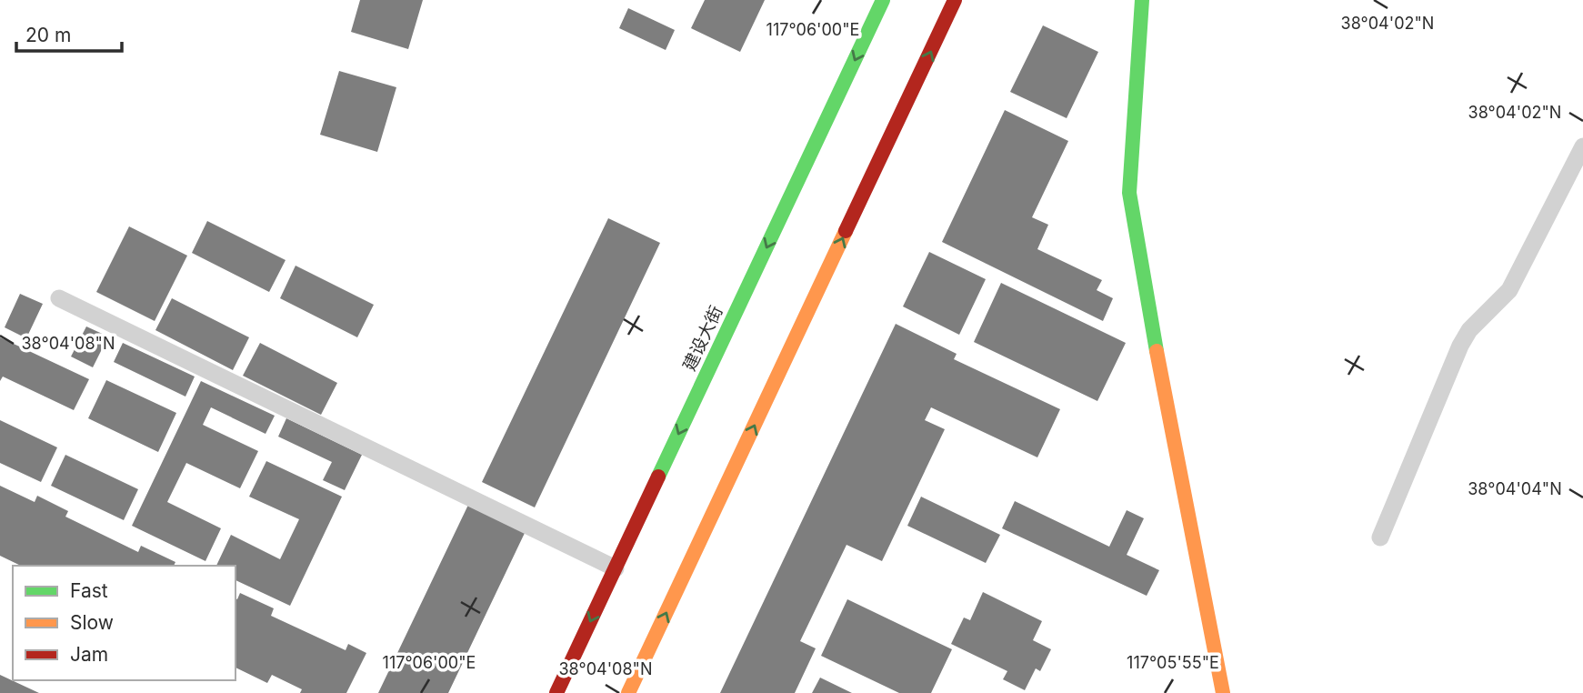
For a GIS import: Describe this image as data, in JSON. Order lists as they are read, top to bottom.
{
  "streets": {
    "main road": ["建设大街"]
  },
  "legend": ["Fast", "Slow", "Jam"],
  "scale_bar": "20 m",
  "coordinates": [
    "38°04'02\"N",
    "117°06'00\"E",
    "38°04'08\"N",
    "38°04'04\"N",
    "117°05'55\"E"
  ]
}
